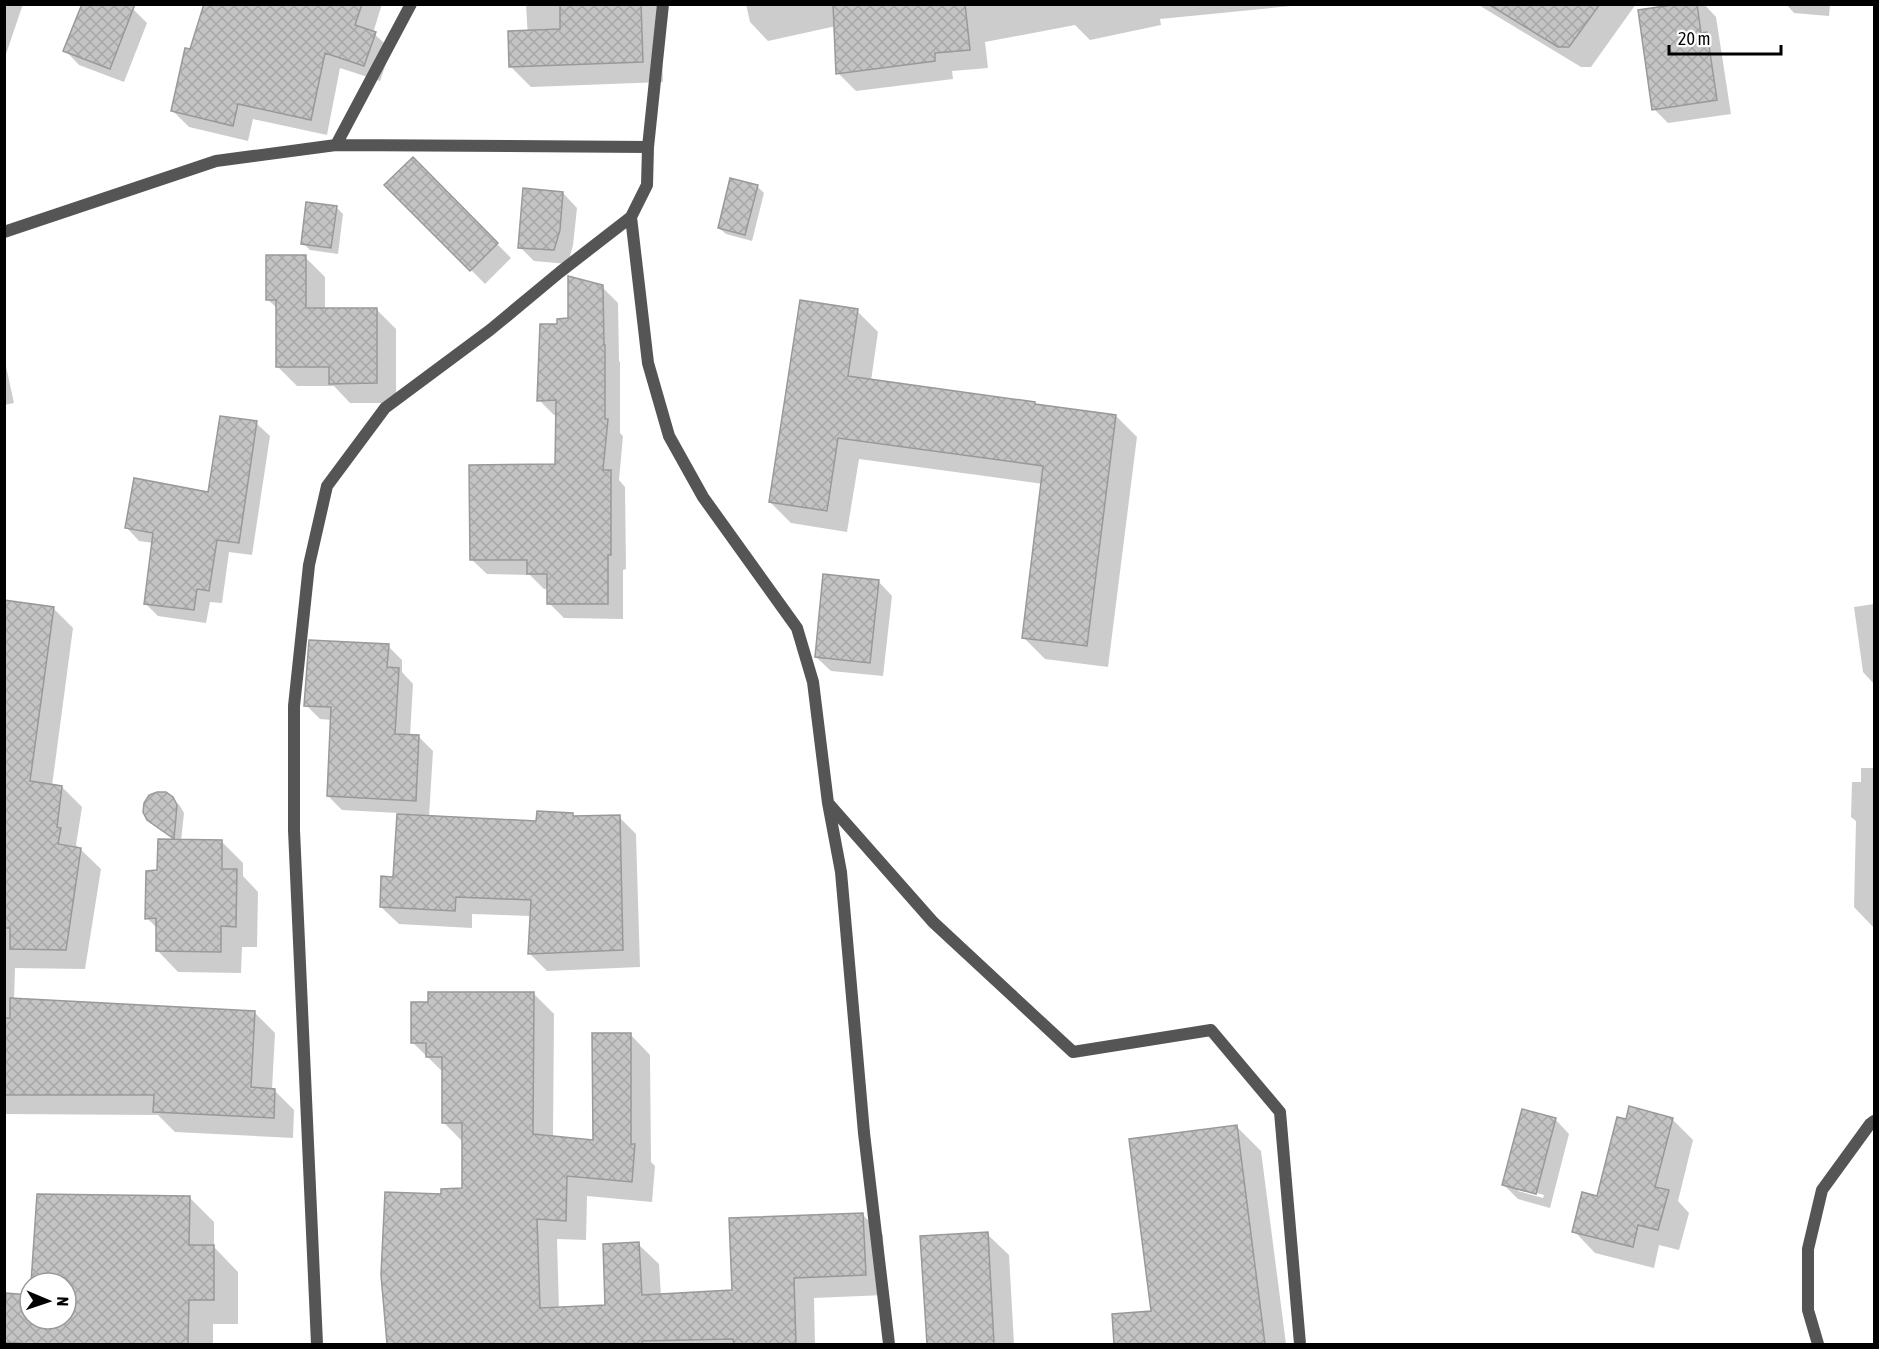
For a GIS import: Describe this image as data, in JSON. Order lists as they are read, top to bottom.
{
  "scale_bar": "20 m",
  "north": "right"
}
